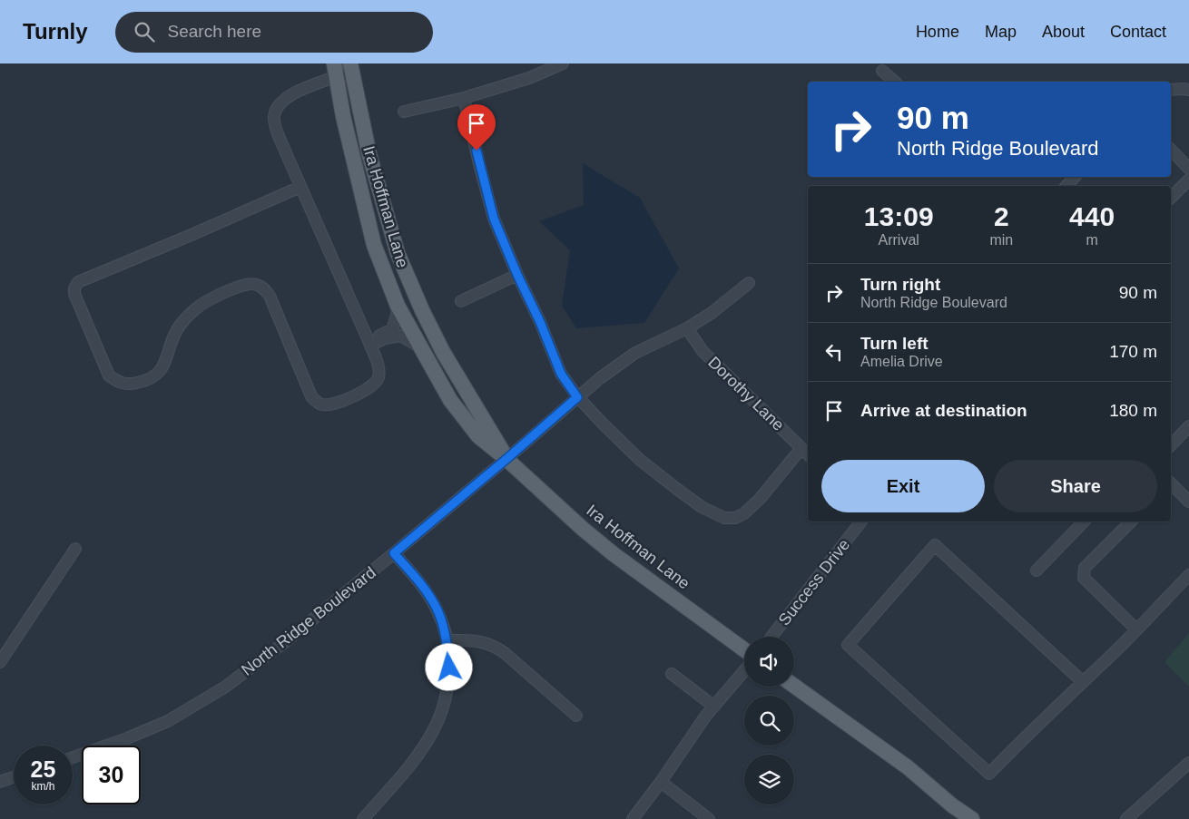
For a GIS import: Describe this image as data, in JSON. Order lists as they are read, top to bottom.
{
  "streets": {
    "main road": ["Ira Hoffman Lane"],
    "street": ["Dorothy Lane", "Success Drive", "North Ridge Boulevard"]
  },
  "crossings": [
    ["Ira Hoffman Lane", "North Ridge Boulevard"],
    ["Dorothy Lane", "North Ridge Boulevard"]
  ],
  "page": {
    "header": "Turnly",
    "search": "Search here",
    "nav": [
      "Home",
      "Map",
      "About",
      "Contact"
    ],
    "turn": ["90 m", "North Ridge Boulevard"],
    "eta": [
      "13:09",
      "Arrival",
      "2",
      "min",
      "440",
      "m"
    ],
    "list": [
      {
        "name": "Turn right",
        "note": "North Ridge Boulevard",
        "value": "90 m"
      },
      {
        "name": "Turn left",
        "note": "Amelia Drive",
        "value": "170 m"
      },
      {
        "name": "Arrive at destination",
        "value": "180 m"
      }
    ],
    "buttons": ["Exit", "Share"],
    "speed": "25 km/h",
    "limit": "30"
  }
}
